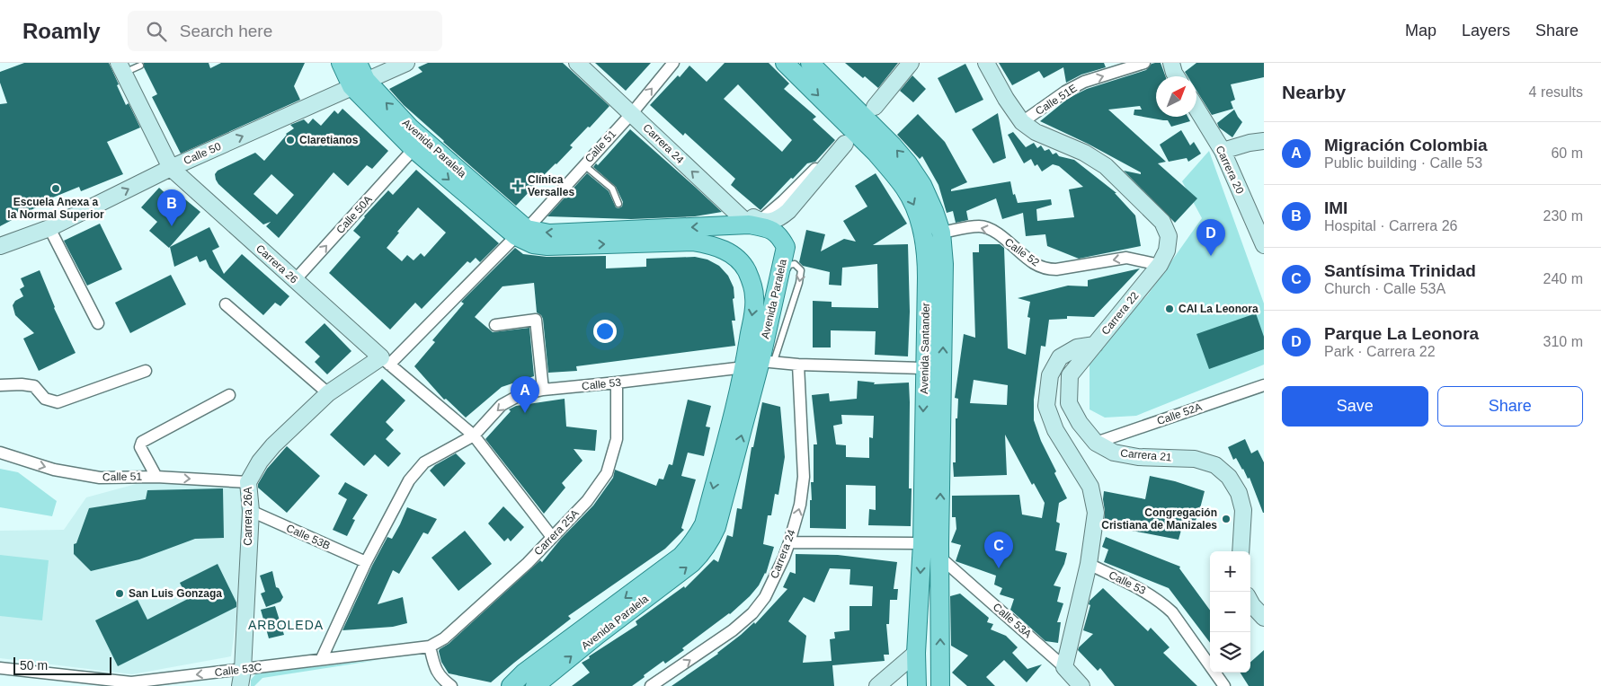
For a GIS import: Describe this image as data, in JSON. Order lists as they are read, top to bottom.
{
  "streets": {
    "main road": [
      "Carrera 24",
      "Avenida Paralela",
      "Calle 50",
      "Carrera 20",
      "Carrera 26",
      "Carrera 22",
      "Avenida Santander",
      "Carrera 21",
      "Carrera 26A",
      "Calle 53A"
    ],
    "street": [
      "Calle 51E",
      "Calle 51",
      "Calle 50A",
      "Calle 52",
      "Calle 53",
      "Calle 52A",
      "Carrera 25A",
      "Calle 53B",
      "Calle 53C"
    ]
  },
  "crossings": [
    ["Calle 51E", "Carrera 22"],
    ["Carrera 24", "Calle 51"],
    ["Carrera 24", "Avenida Paralela"],
    ["Carrera 24", "Calle 53"],
    ["Calle 51", "Avenida Paralela"],
    ["Calle 51", "Carrera 26"],
    ["Calle 51", "Carrera 26A"],
    ["Avenida Paralela", "Calle 50"],
    ["Avenida Paralela", "Calle 50A"],
    ["Avenida Paralela", "Calle 53"],
    ["Calle 50", "Carrera 26"],
    ["Calle 50A", "Carrera 26"],
    ["Calle 52", "Carrera 22"],
    ["Calle 52", "Avenida Santander"],
    ["Carrera 26", "Calle 53"],
    ["Carrera 26", "Carrera 26A"],
    ["Carrera 26", "Carrera 25A"],
    ["Carrera 22", "Calle 53"],
    ["Carrera 22", "Carrera 21"],
    ["Carrera 22", "Calle 53A"],
    ["Avenida Santander", "Calle 53"],
    ["Avenida Santander", "Calle 53A"],
    ["Calle 53", "Carrera 25A"],
    ["Calle 52A", "Carrera 21"],
    ["Carrera 26A", "Calle 53B"],
    ["Carrera 26A", "Calle 53C"],
    ["Carrera 25A", "Calle 53C"]
  ],
  "one_way": [
    "Calle 51E",
    "Calle 50",
    "Calle 50A",
    "Calle 52",
    "Calle 53C"
  ],
  "districts": ["ARBOLEDA"],
  "places": {
    "other": [
      "Claretianos",
      "Escuela Anexa a la Normal Superior",
      "CAI La Leonora",
      "Congregación Cristiana de Manizales",
      "San Luis Gonzaga"
    ],
    "health": ["Clínica Versalles"]
  },
  "scale_bar": "50 m",
  "north": "top right",
  "page": {
    "header": "Roamly",
    "search": "Search here",
    "nav": ["Map", "Layers", "Share"],
    "heading": ["Nearby", "4 results"],
    "list": [
      {
        "mark": "A",
        "name": "Migración Colombia",
        "note": "Public building · Calle 53",
        "value": "60 m"
      },
      {
        "mark": "B",
        "name": "IMI",
        "note": "Hospital · Carrera 26",
        "value": "230 m"
      },
      {
        "mark": "C",
        "name": "Santísima Trinidad",
        "note": "Church · Calle 53A",
        "value": "240 m"
      },
      {
        "mark": "D",
        "name": "Parque La Leonora",
        "note": "Park · Carrera 22",
        "value": "310 m"
      }
    ],
    "pins": [
      "B",
      "D",
      "A",
      "C"
    ],
    "buttons": ["Save", "Share"],
    "map_buttons": ["+", "−"],
    "scale": "50 m"
  }
}
